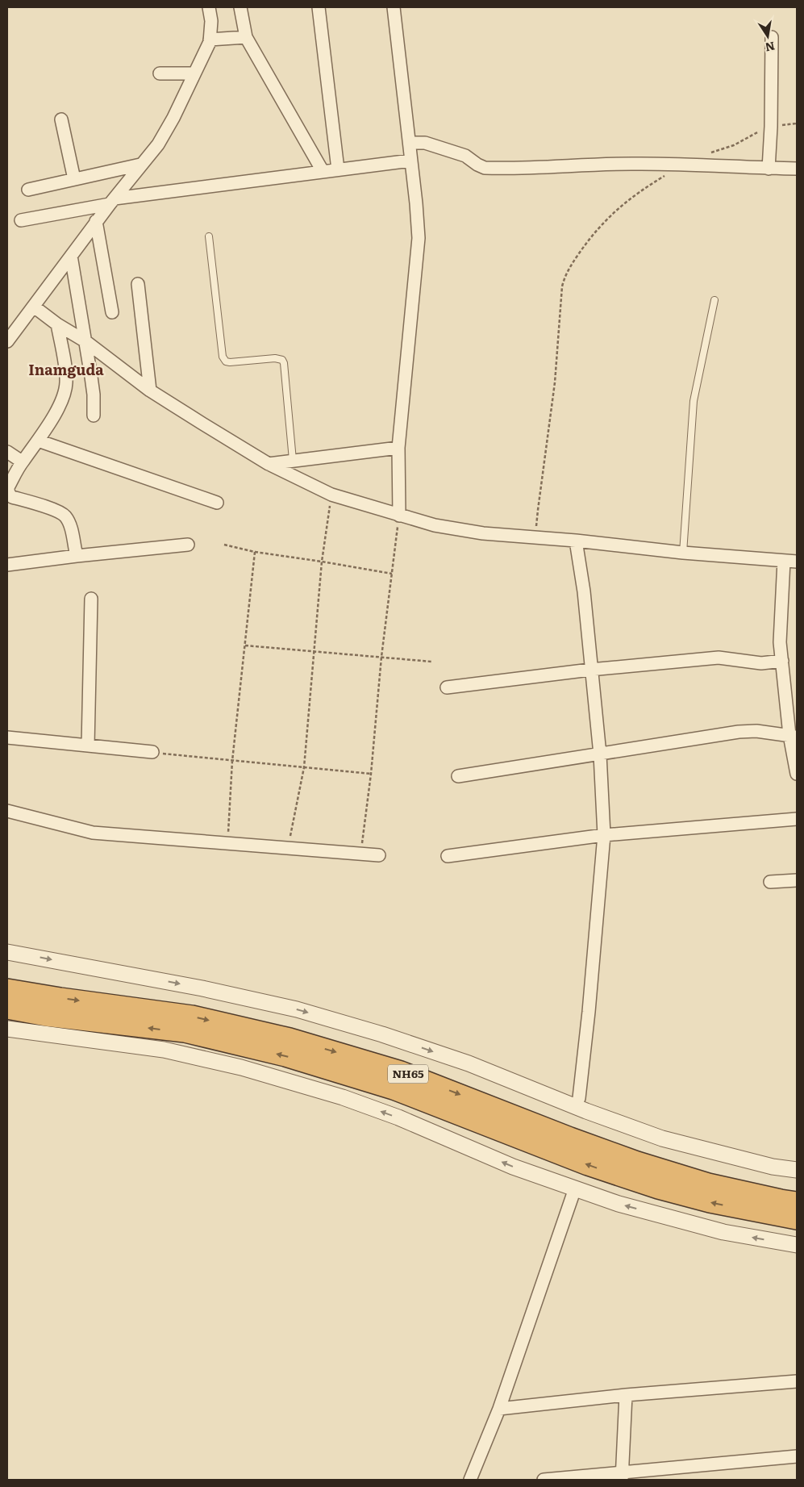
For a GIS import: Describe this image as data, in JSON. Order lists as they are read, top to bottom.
{
  "streets": {
    "highway": ["NH65"]
  },
  "districts": ["Inamguda"],
  "north": "bottom"
}
